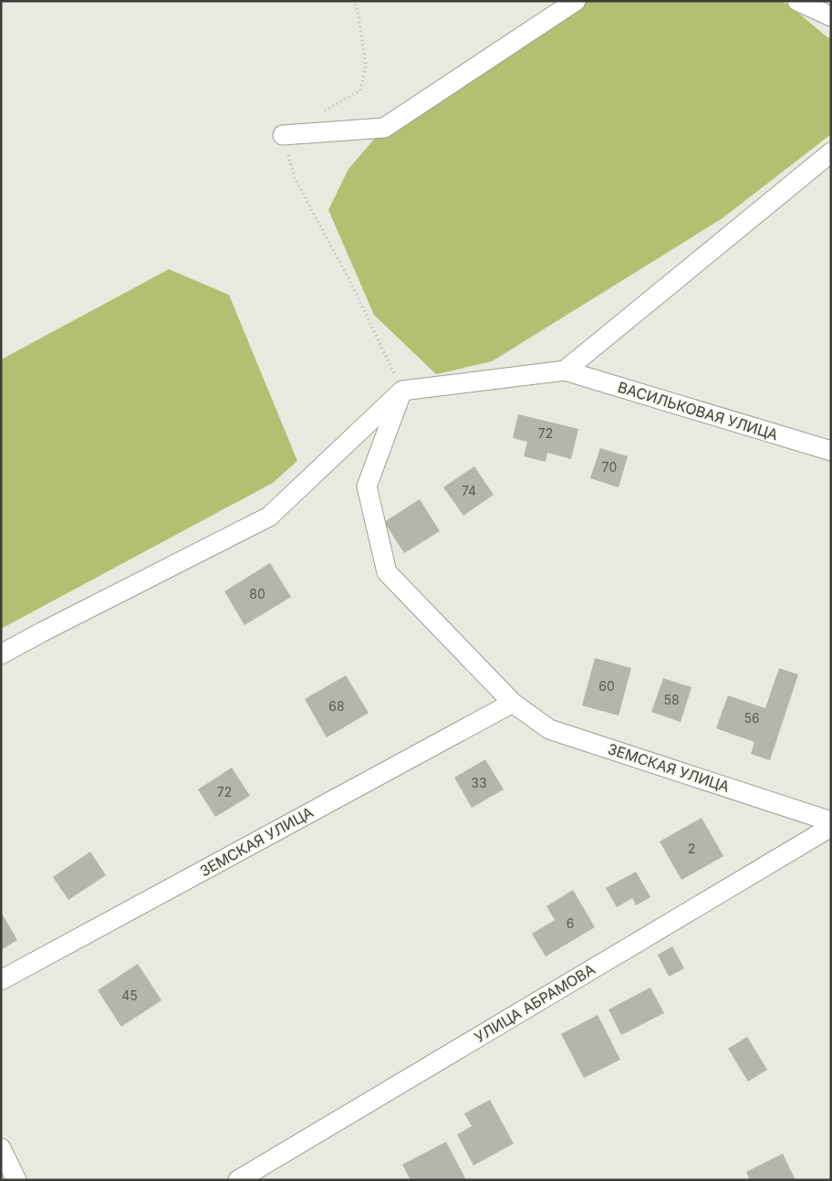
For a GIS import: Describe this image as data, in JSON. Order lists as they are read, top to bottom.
{
  "streets": {
    "street": ["ВАСИЛЬКОВАЯ УЛИЦА", "ЗЕМСКАЯ УЛИЦА", "УЛИЦА АБРАМОВА"]
  },
  "house_numbers": [
    "72",
    "70",
    "74",
    "80",
    "60",
    "58",
    "68",
    "56",
    "33",
    "72",
    "2",
    "6",
    "45"
  ]
}
